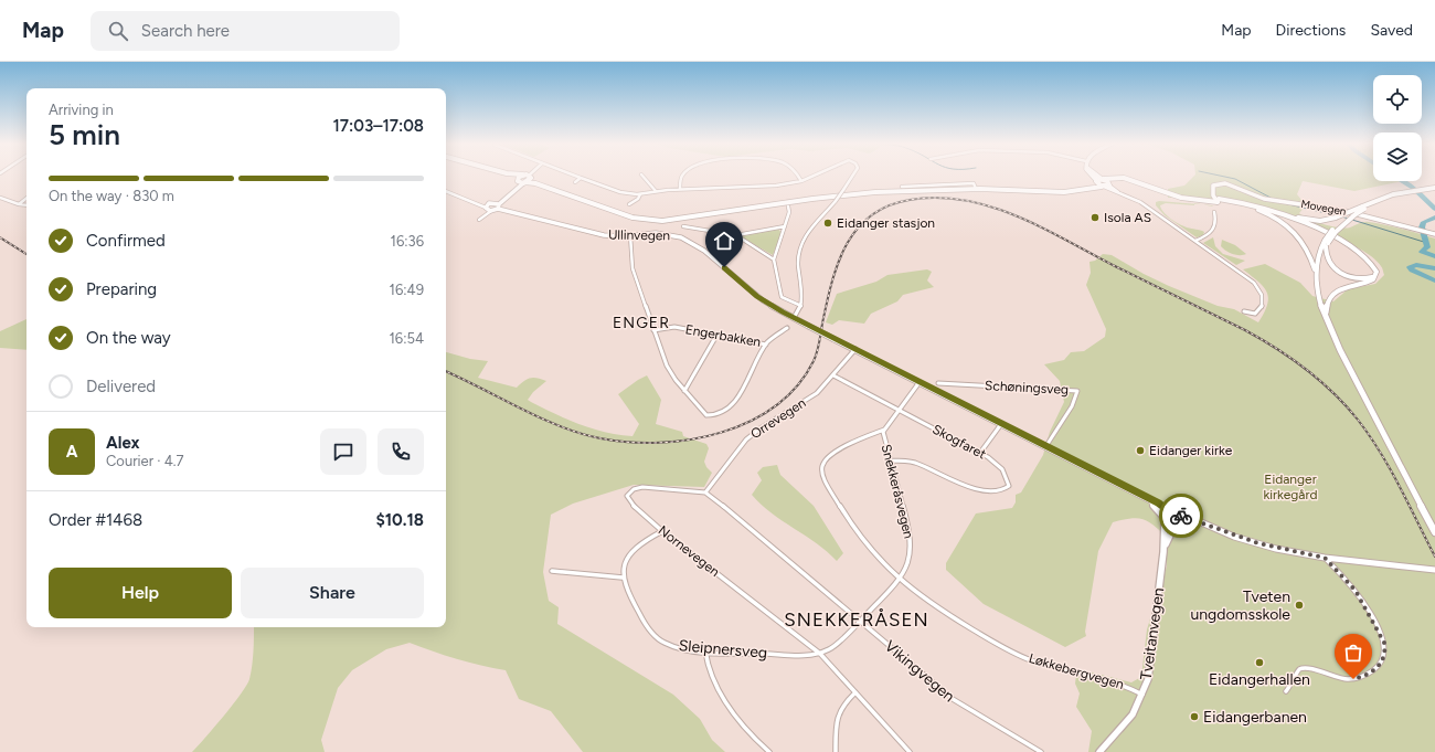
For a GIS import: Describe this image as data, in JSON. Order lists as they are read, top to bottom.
{
  "streets": {
    "main road": ["Movegen", "Ullinvegen", "Tveitanvegen"],
    "street": [
      "Engerbakken",
      "Schøningsveg",
      "Orrevegen",
      "Skogfaret",
      "Snekkeråsvegen",
      "Nornevegen",
      "Sleipnersveg",
      "Vikingvegen",
      "Løkkebergvegen"
    ]
  },
  "crossings": [
    ["Ullinvegen", "Orrevegen"],
    ["Orrevegen", "Skogfaret"],
    ["Orrevegen", "Nornevegen"],
    ["Orrevegen", "Vikingvegen"],
    ["Skogfaret", "Snekkeråsvegen"],
    ["Snekkeråsvegen", "Nornevegen"],
    ["Snekkeråsvegen", "Sleipnersveg"],
    ["Snekkeråsvegen", "Vikingvegen"],
    ["Snekkeråsvegen", "Løkkebergvegen"],
    ["Nornevegen", "Sleipnersveg"],
    ["Nornevegen", "Vikingvegen"],
    ["Tveitanvegen", "Løkkebergvegen"]
  ],
  "districts": ["ENGER", "SNEKKERÅSEN"],
  "parks": ["Eidanger kirkegård"],
  "places": [
    "Isola AS",
    "Eidanger stasjon",
    "Eidanger kirke",
    "Tveten ungdomsskole",
    "Eidangerhallen",
    "Eidangerbanen"
  ],
  "page": {
    "header": "Map",
    "search": "Search here",
    "nav": ["Map", "Directions", "Saved"],
    "heading": ["5 min", "Arriving in", "17:03–17:08"],
    "panel": [
      "Alex",
      "Courier · 4.7",
      "Order #1468",
      "$10.18"
    ],
    "bar": "On the way · 830 m",
    "list": [
      ["Confirmed", "16:36"],
      ["Preparing", "16:49"],
      ["On the way", "16:54"],
      "Delivered"
    ],
    "round": "A",
    "buttons": ["Help", "Share"]
  }
}
